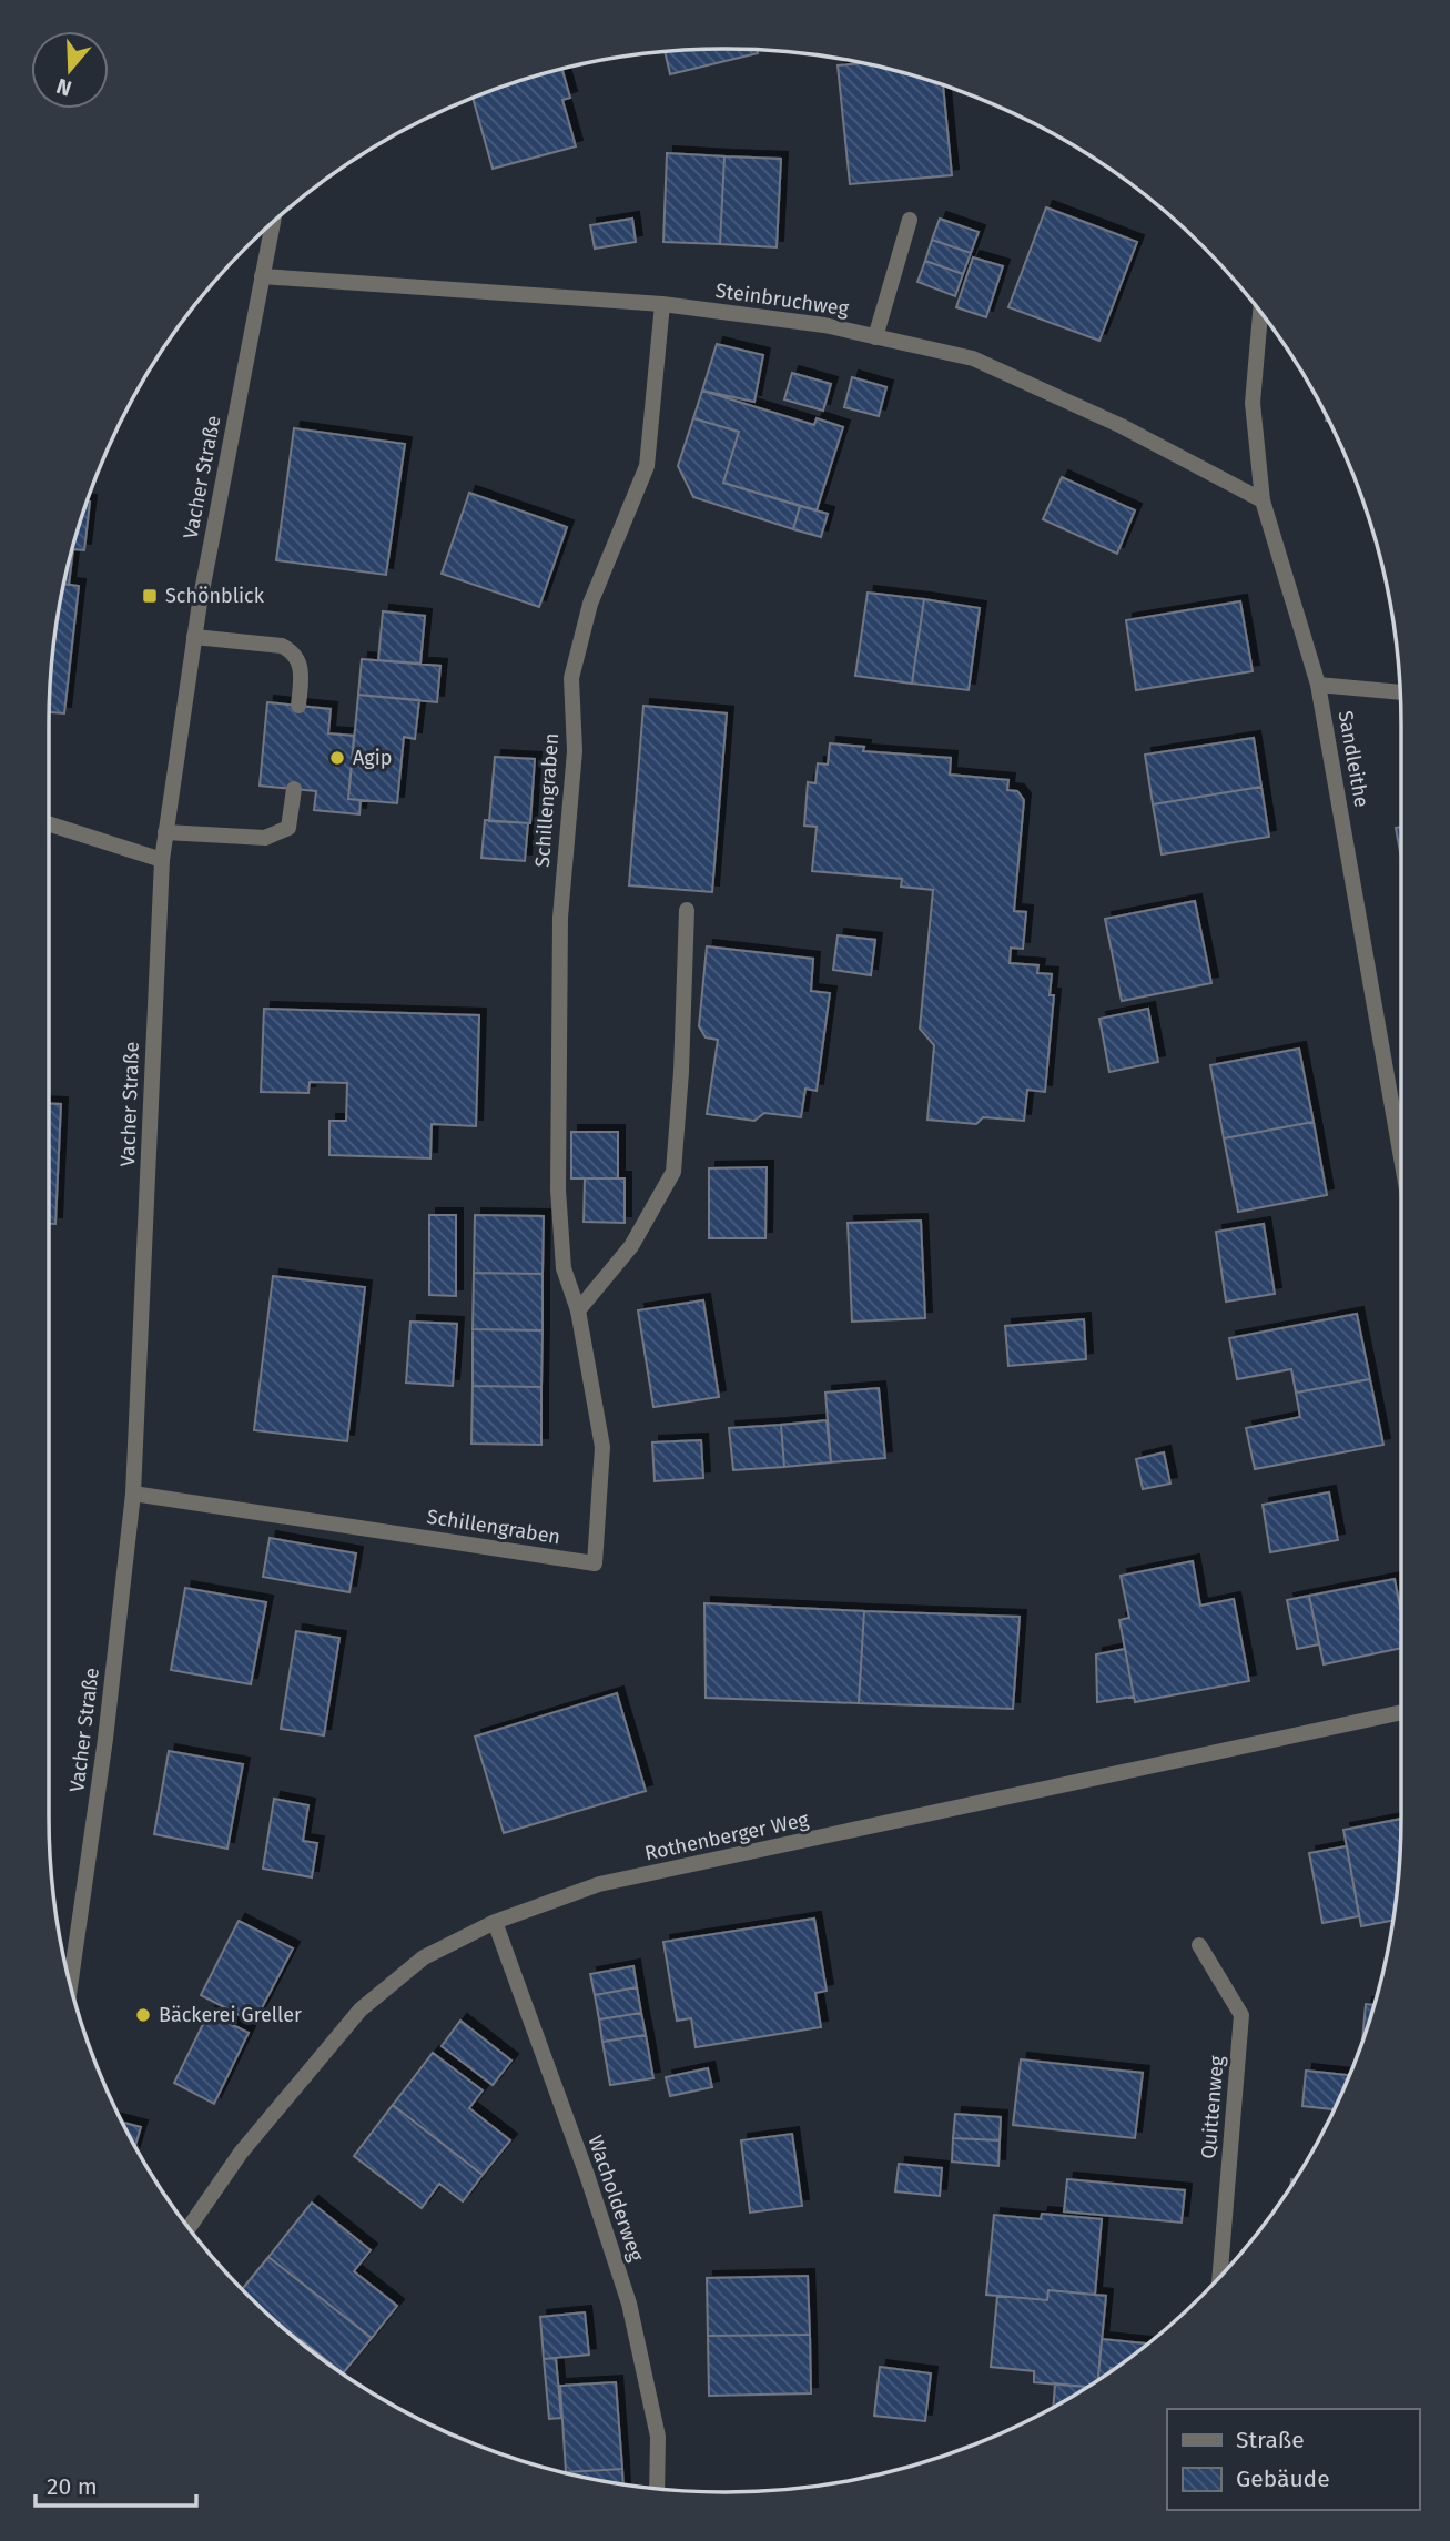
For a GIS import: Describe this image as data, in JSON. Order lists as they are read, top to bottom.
{
  "streets": {
    "street": [
      "Steinbruchweg",
      "Vacher Straße",
      "Sandleithe",
      "Schillengraben",
      "Rothenberger Weg",
      "Quittenweg",
      "Wacholderweg"
    ]
  },
  "crossings": [
    ["Steinbruchweg", "Vacher Straße"],
    ["Steinbruchweg", "Sandleithe"],
    ["Steinbruchweg", "Schillengraben"],
    ["Vacher Straße", "Schillengraben"],
    ["Rothenberger Weg", "Wacholderweg"]
  ],
  "places": {
    "transit": ["Schönblick"],
    "other": ["Agip", "Bäckerei Greller"]
  },
  "legend": ["Straße", "Gebäude"],
  "scale_bar": "20 m",
  "north": "bottom"
}
